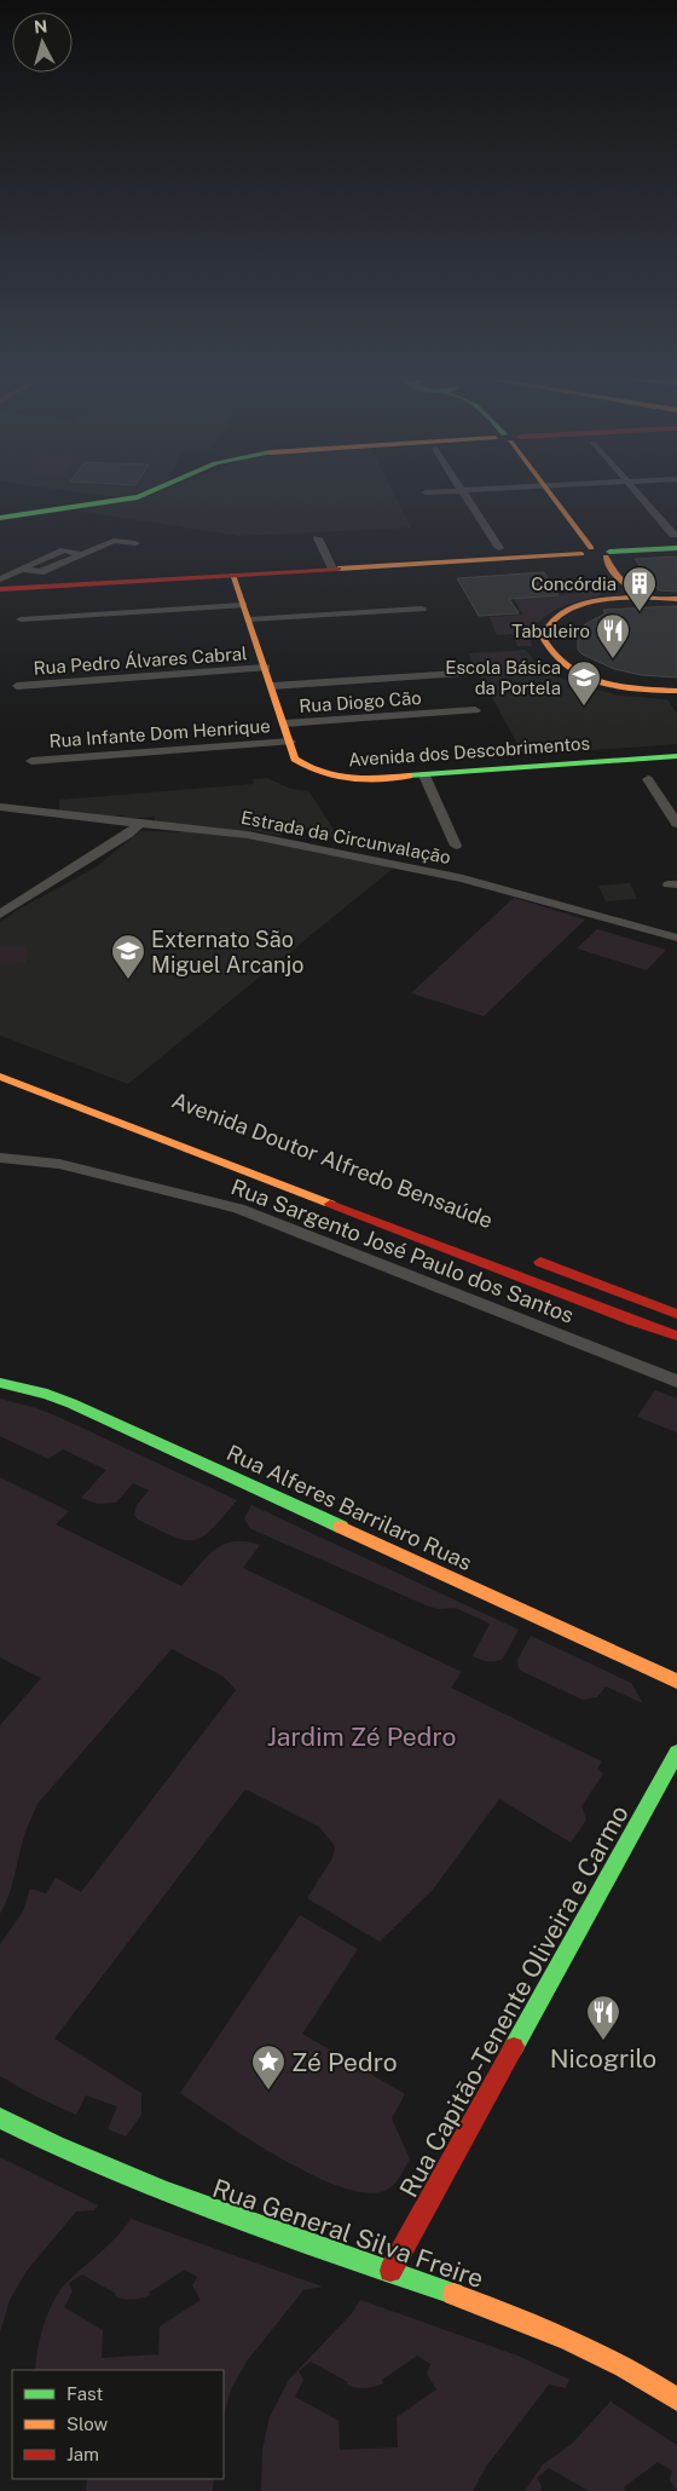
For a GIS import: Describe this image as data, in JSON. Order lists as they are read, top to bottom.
{
  "streets": {
    "main road": [
      "Avenida dos Descobrimentos",
      "Avenida Doutor Alfredo Bensaúde",
      "Rua Alferes Barrilaro Ruas",
      "Rua Capitão-Tenente Oliveira e Carmo",
      "Rua General Silva Freire"
    ],
    "street": [
      "Rua Pedro Álvares Cabral",
      "Rua Diogo Cão",
      "Rua Infante Dom Henrique",
      "Estrada da Circunvalação",
      "Rua Sargento José Paulo dos Santos"
    ]
  },
  "crossings": [
    ["Rua Pedro Álvares Cabral", "Avenida dos Descobrimentos"],
    ["Rua Diogo Cão", "Avenida dos Descobrimentos"],
    ["Rua Infante Dom Henrique", "Avenida dos Descobrimentos"],
    ["Rua Capitão-Tenente Oliveira e Carmo", "Rua General Silva Freire"]
  ],
  "parks": ["Jardim Zé Pedro"],
  "places": {
    "building": ["Concórdia"],
    "restaurant": ["Tabuleiro", "Nicogrilo"],
    "school or university": ["Escola Básica da Portela", "Externato São Miguel Arcanjo"],
    "place": ["Zé Pedro"]
  },
  "legend": ["Fast", "Slow", "Jam"],
  "north": "top"
}
